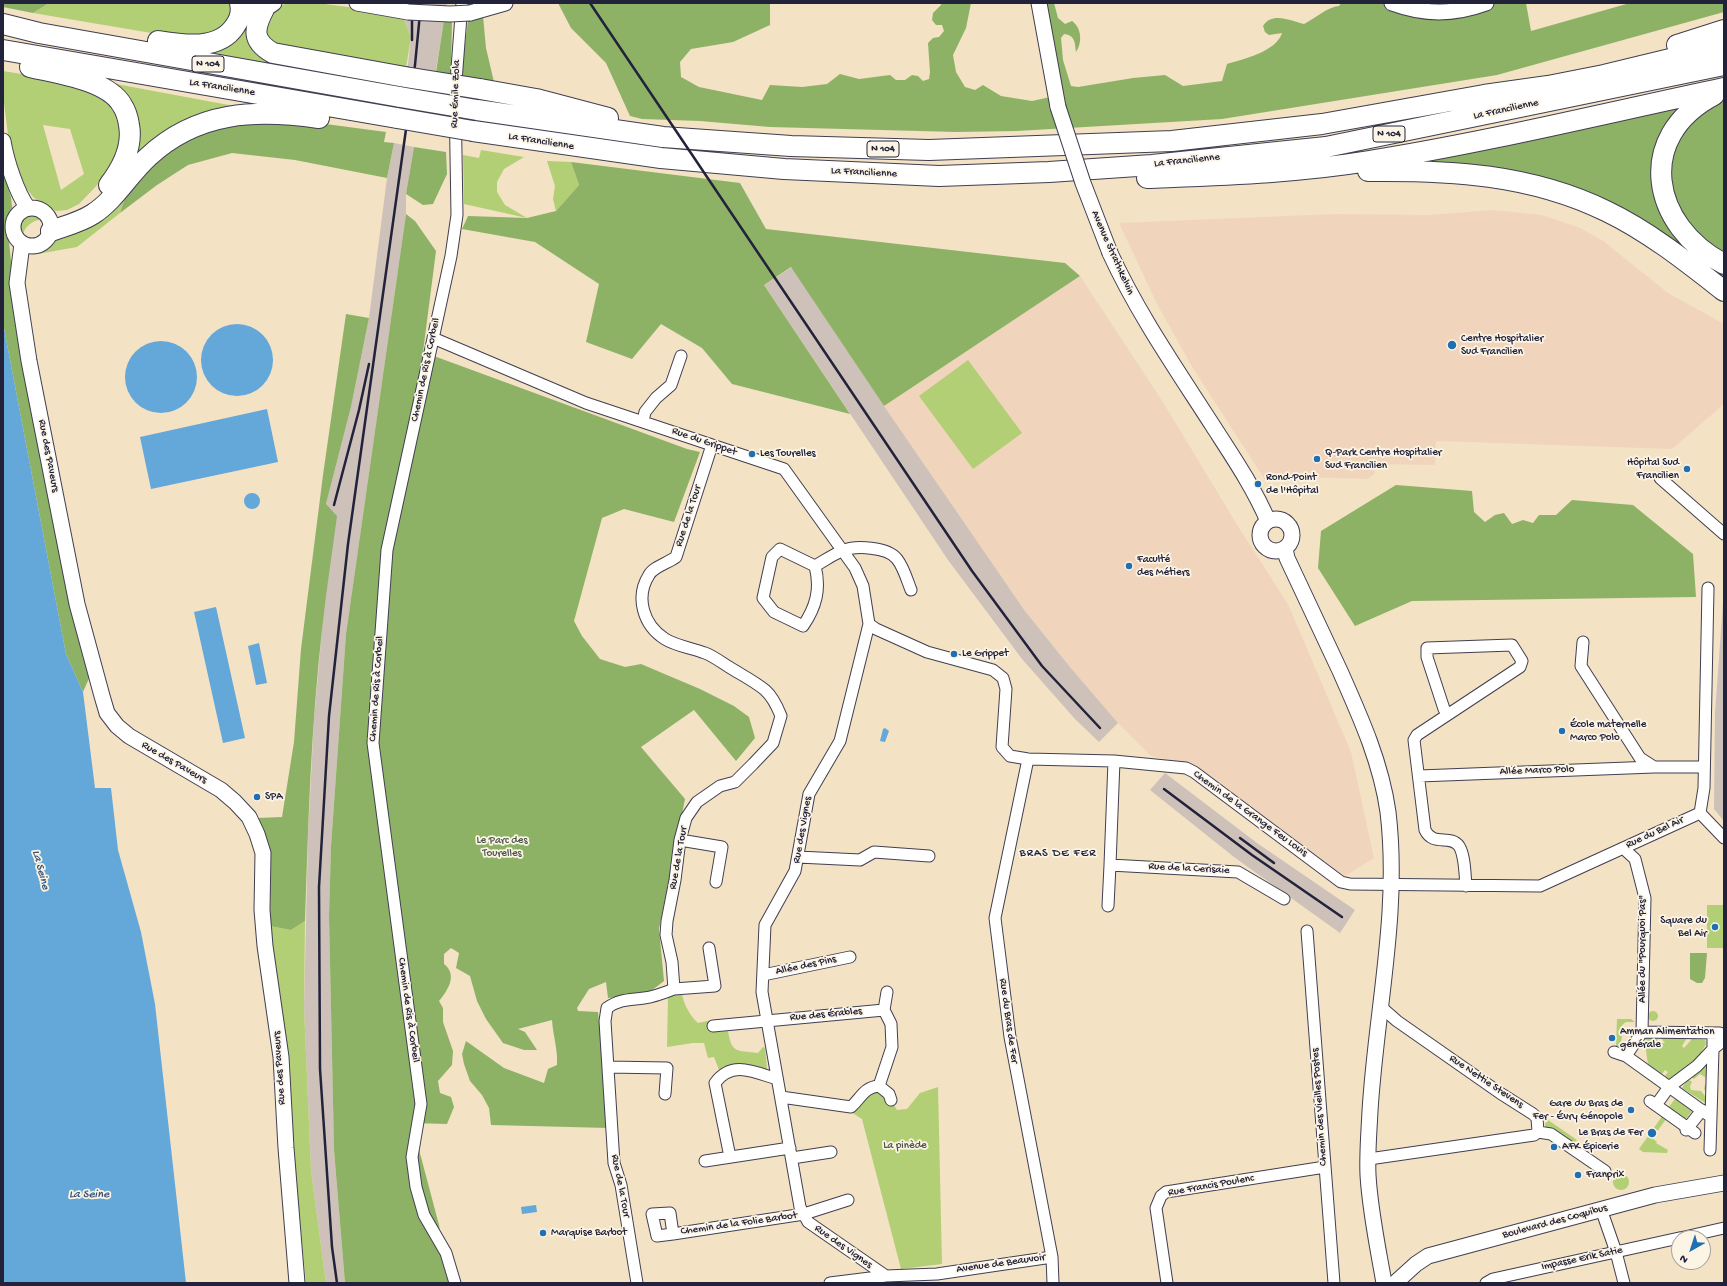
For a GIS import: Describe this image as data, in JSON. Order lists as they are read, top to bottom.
{
  "streets": {
    "highway": ["N 104", "La Francilienne"],
    "street": [
      "Rue Émile Zola",
      "Avenue Strathkelvin",
      "Chemin de Ris à Corbeil",
      "Rue du Grippet",
      "Rue des Paveurs",
      "Rue de la Tour",
      "Allée Marco Polo",
      "Chemin de la Grange Feu Louis",
      "Rue des Vignes",
      "Rue du Bel Air",
      "Rue de la Cerisaie",
      "Allée du \"Pourquoi Pas\"",
      "Allée des Pins",
      "Rue des Érables",
      "Rue du Bras de Fer",
      "Rue Nettie Stevens",
      "Chemin des Vieilles Postes",
      "Rue Francis Poulenc",
      "Boulevard des Coquibus",
      "Chemin de la Folie Barbot",
      "Impasse Erik Satie",
      "Avenue de Beauvoir"
    ]
  },
  "crossings": [
    ["Rue Émile Zola", "Chemin de Ris à Corbeil"],
    ["Chemin de Ris à Corbeil", "Rue du Grippet"],
    ["Rue du Grippet", "Rue de la Tour"],
    ["Rue du Grippet", "Rue des Vignes"],
    ["Chemin de la Grange Feu Louis", "Rue du Bel Air"],
    ["Chemin de la Grange Feu Louis", "Rue du Bras de Fer"],
    ["Rue des Vignes", "Allée des Pins"],
    ["Rue des Vignes", "Rue des Érables"],
    ["Rue des Vignes", "Chemin de la Folie Barbot"],
    ["Rue des Vignes", "Avenue de Beauvoir"],
    ["Rue du Bel Air", "Allée du \"Pourquoi Pas\""],
    ["Rue du Bras de Fer", "Avenue de Beauvoir"],
    ["Chemin des Vieilles Postes", "Rue Francis Poulenc"]
  ],
  "districts": ["BRAS DE FER"],
  "water": ["La Seine"],
  "parks": ["Le Parc des Tourelles", "La pinède"],
  "places": [
    "Centre Hospitalier Sud Francilien",
    "Les Tourelles",
    "Q-Park Centre Hospitalier Sud Francilien",
    "Hôpital Sud Francilien",
    "Rond-Point de l'Hôpital",
    "Faculté des Métiers",
    "Le Grippet",
    "École maternelle Marco Polo",
    "SPA",
    "Square du Bel Air",
    "Amman Alimentation générale",
    "Gare du Bras de Fer - Évry Génopole",
    "Le Bras de Fer",
    "AFK Épicerie",
    "Franprix",
    "Marquise Barbot"
  ],
  "north": "bottom left"
}
